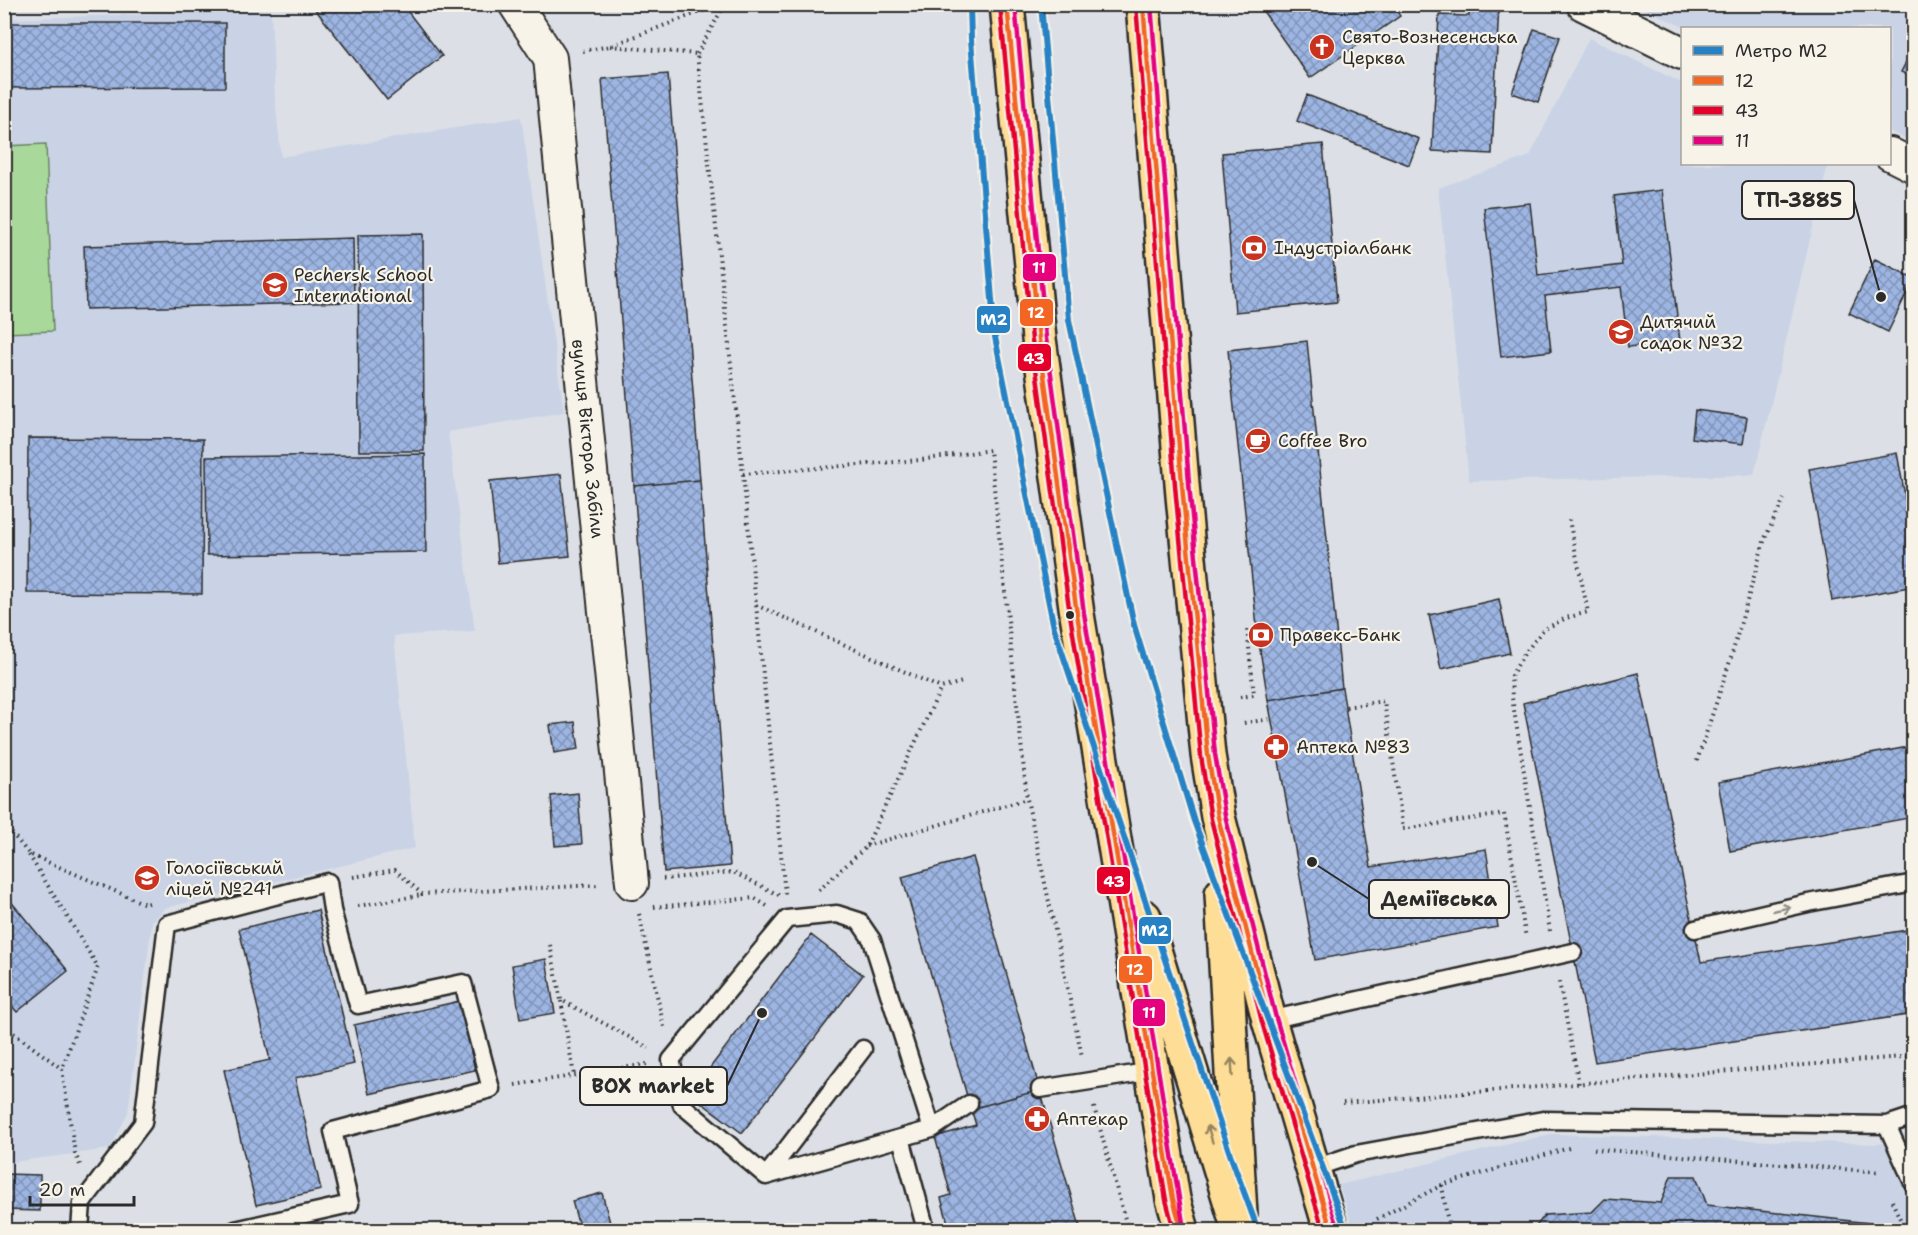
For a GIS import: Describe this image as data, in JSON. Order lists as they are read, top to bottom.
{
  "streets": {
    "street": ["вулиця Віктора Забіли"]
  },
  "places": {
    "church": ["Свято-Вознесенська Церква"],
    "bank": ["Індустріалбанк", "Правекс-Банк"],
    "school or university": ["Pechersk School International", "Дитячий садок №32", "Голосіївський ліцей №241"],
    "other": ["ТП-3885", "Деміївська", "BOX market"],
    "cafe": ["Coffee Bro"],
    "pharmacy": ["Аптека №83", "Аптекар"]
  },
  "lines": [
    "metro line M2",
    "transit line 12",
    "transit line 11",
    "transit line 43"
  ],
  "legend": [
    "Метро M2",
    "12",
    "43",
    "11"
  ],
  "scale_bar": "20 m"
}
